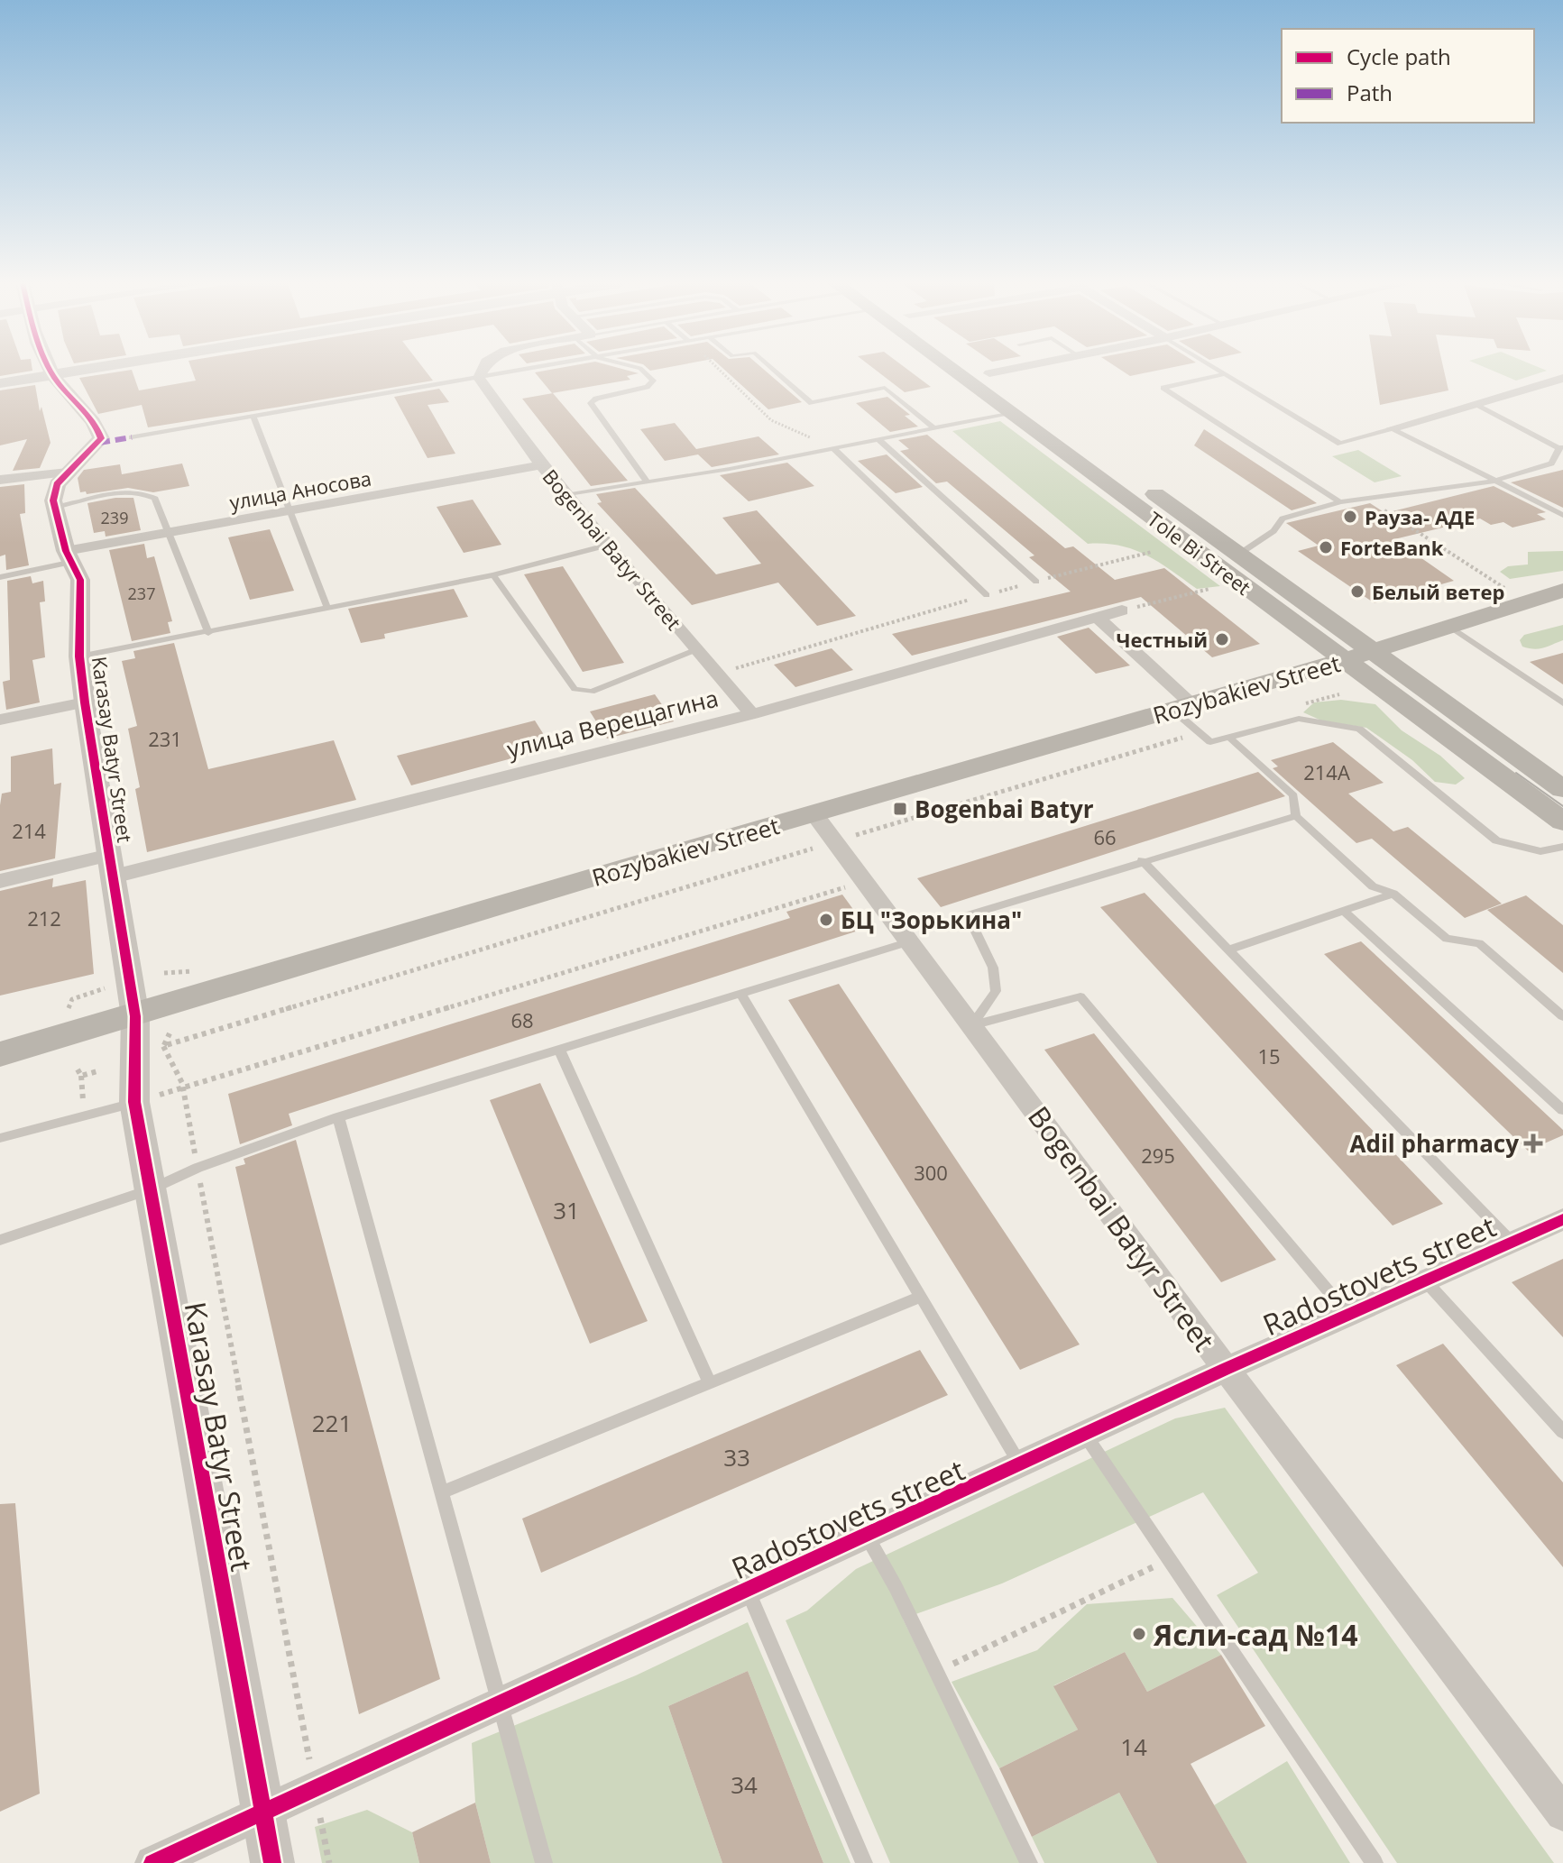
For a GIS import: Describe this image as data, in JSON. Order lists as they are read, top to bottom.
{
  "streets": {
    "main road": ["Tole Bi Street", "Rozybakiev Street"],
    "street": [
      "улица Аносова",
      "Bogenbai Batyr Street",
      "улица Верещагина",
      "Karasay Batyr Street",
      "Radostovets street"
    ]
  },
  "crossings": [
    ["улица Аносова", "Bogenbai Batyr Street"],
    ["улица Аносова", "Karasay Batyr Street"],
    ["Bogenbai Batyr Street", "Rozybakiev Street"],
    ["Bogenbai Batyr Street", "улица Верещагина"],
    ["Bogenbai Batyr Street", "Radostovets street"],
    ["Tole Bi Street", "Rozybakiev Street"],
    ["Rozybakiev Street", "Karasay Batyr Street"],
    ["улица Верещагина", "Karasay Batyr Street"],
    ["Karasay Batyr Street", "Radostovets street"]
  ],
  "places": {
    "other": [
      "Рауза- АДЕ",
      "ForteBank",
      "Белый ветер",
      "Честный",
      "БЦ \"Зорькина\"",
      "Ясли-сад №14"
    ],
    "transit": ["Bogenbai Batyr"],
    "health": ["Adil pharmacy"]
  },
  "house_numbers": [
    "239",
    "237",
    "231",
    "214А",
    "214",
    "66",
    "212",
    "68",
    "15",
    "295",
    "300",
    "31",
    "221",
    "33",
    "14",
    "34"
  ],
  "legend": ["Cycle path", "Path"]
}
